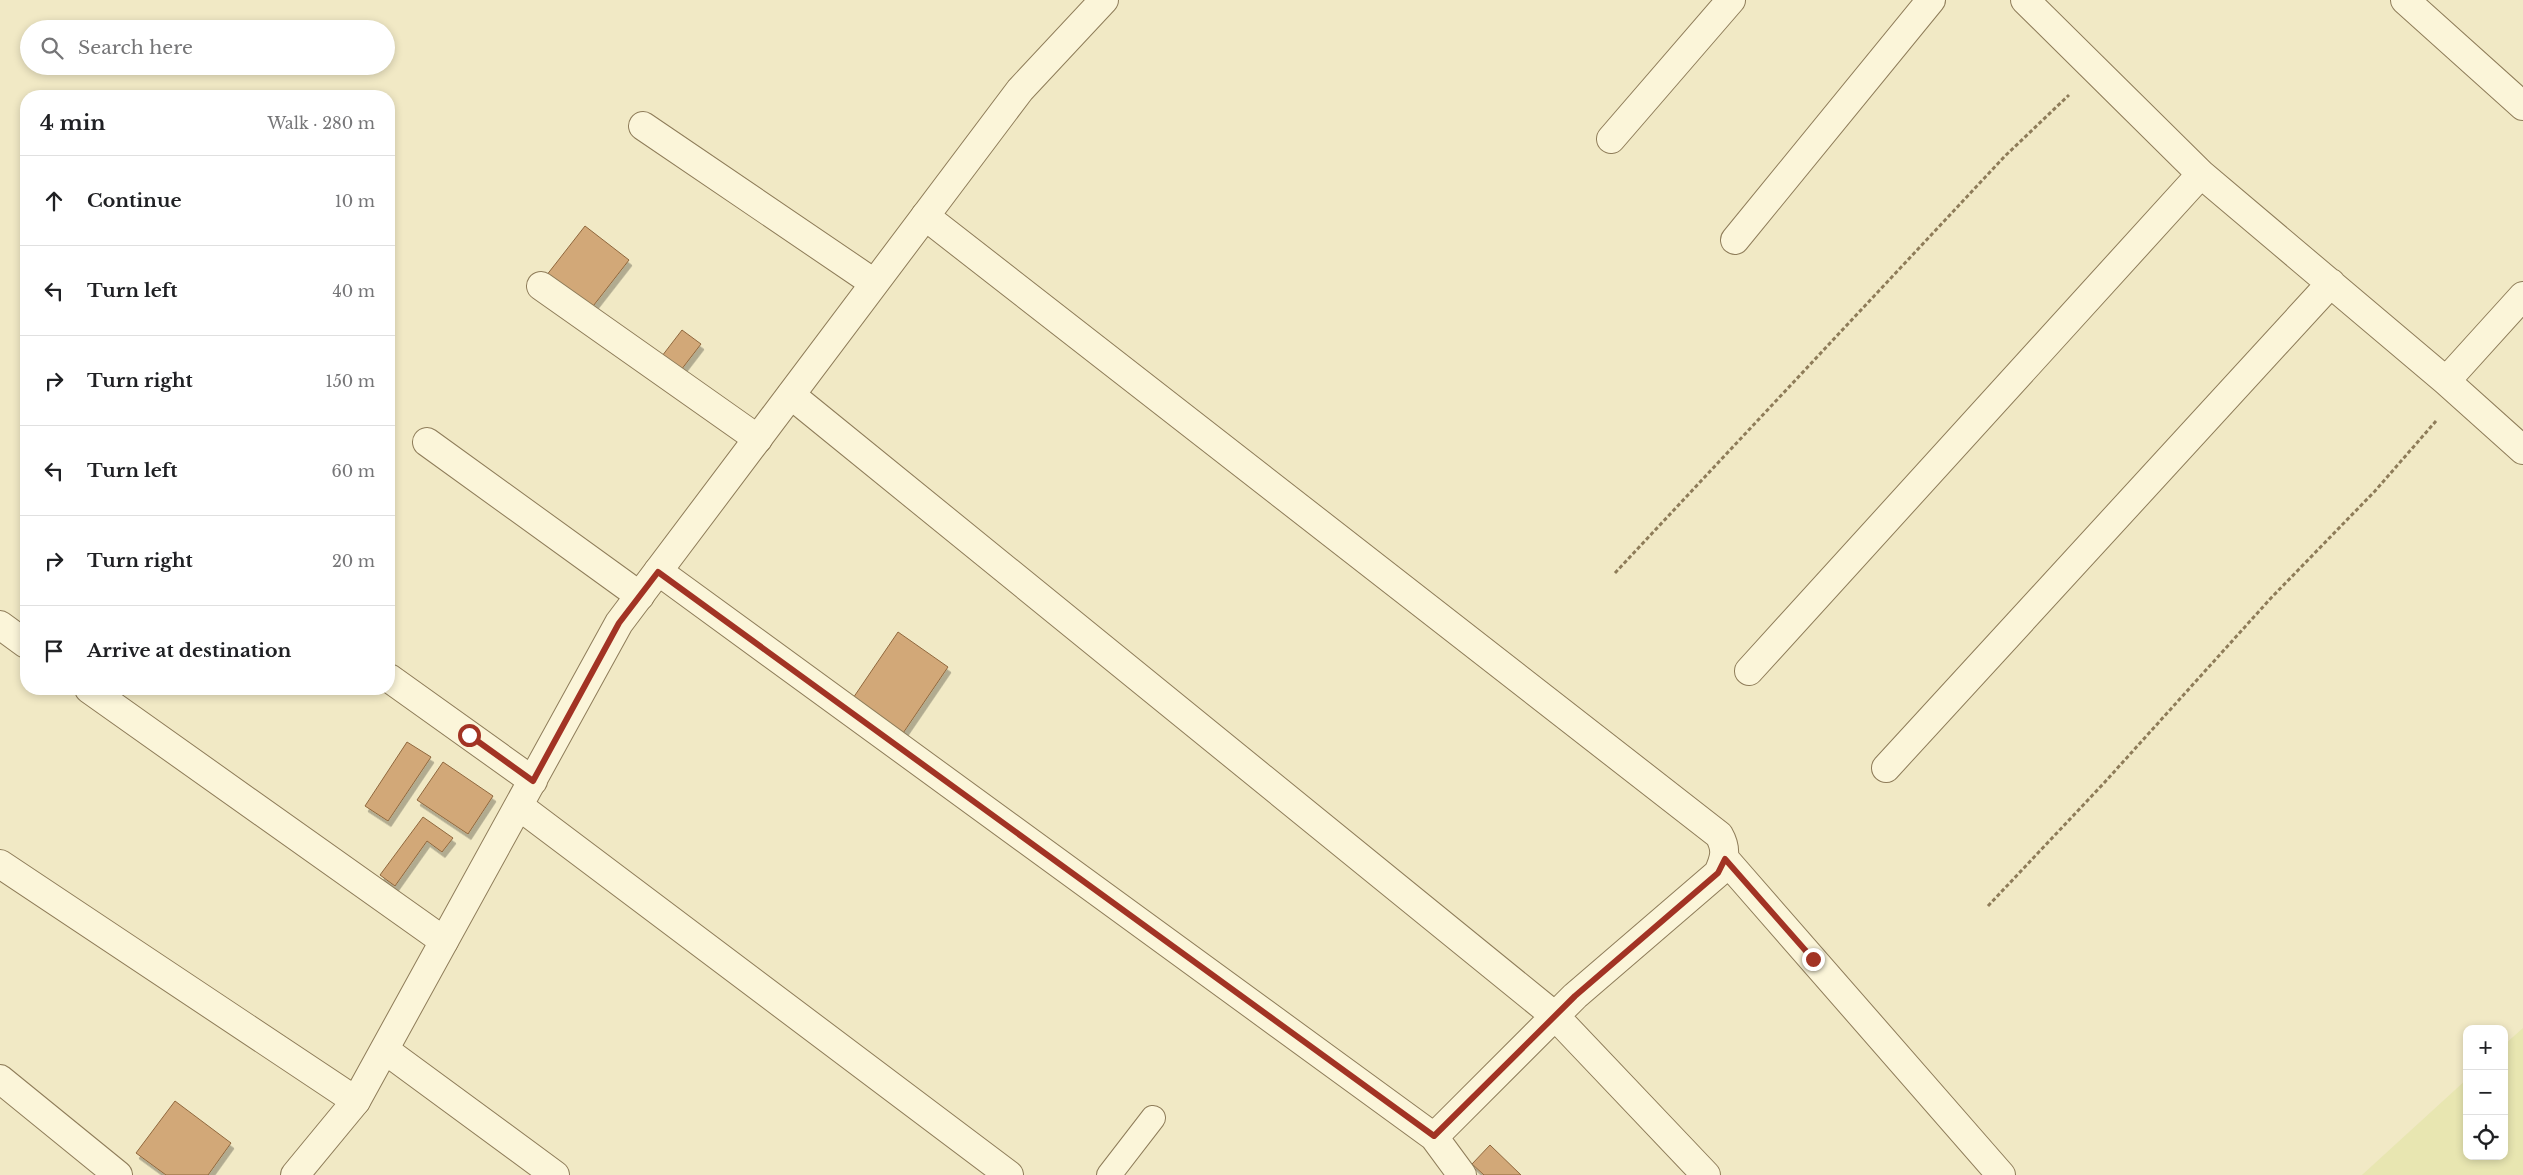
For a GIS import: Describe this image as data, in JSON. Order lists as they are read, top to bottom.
{
  "page": {
    "search": "Search here",
    "heading": ["4 min", "Walk · 280 m"],
    "list": [
      ["Continue", "10 m"],
      ["Turn left", "40 m"],
      ["Turn right", "150 m"],
      ["Turn left", "60 m"],
      ["Turn right", "20 m"],
      "Arrive at destination"
    ],
    "map_buttons": ["+", "−"]
  }
}
